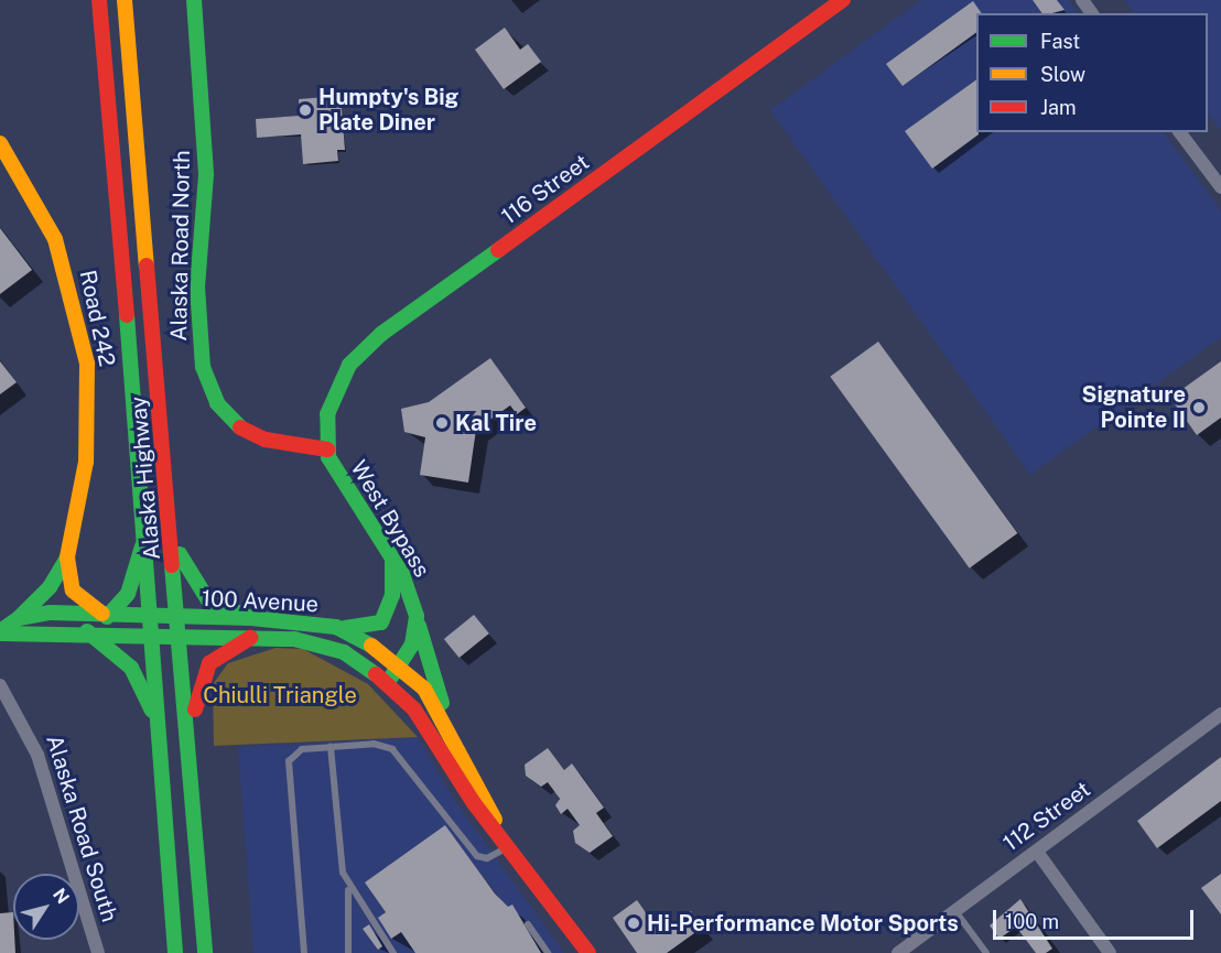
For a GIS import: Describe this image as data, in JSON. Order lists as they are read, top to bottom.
{
  "streets": {
    "main road": [
      "116 Street",
      "Alaska Road North",
      "Road 242",
      "Alaska Highway",
      "West Bypass",
      "100 Avenue"
    ],
    "street": ["112 Street", "Alaska Road South"]
  },
  "crossings": [
    ["116 Street", "Alaska Road North"],
    ["116 Street", "West Bypass"],
    ["Alaska Road North", "West Bypass"],
    ["Road 242", "100 Avenue"],
    ["Alaska Highway", "100 Avenue"],
    ["West Bypass", "100 Avenue"]
  ],
  "parks": ["Chiulli Triangle"],
  "places": [
    "Humpty's Big Plate Diner",
    "Signature Pointe II",
    "Kal Tire",
    "Hi-Performance Motor Sports"
  ],
  "legend": ["Fast", "Slow", "Jam"],
  "scale_bar": "100 m",
  "north": "top right"
}
